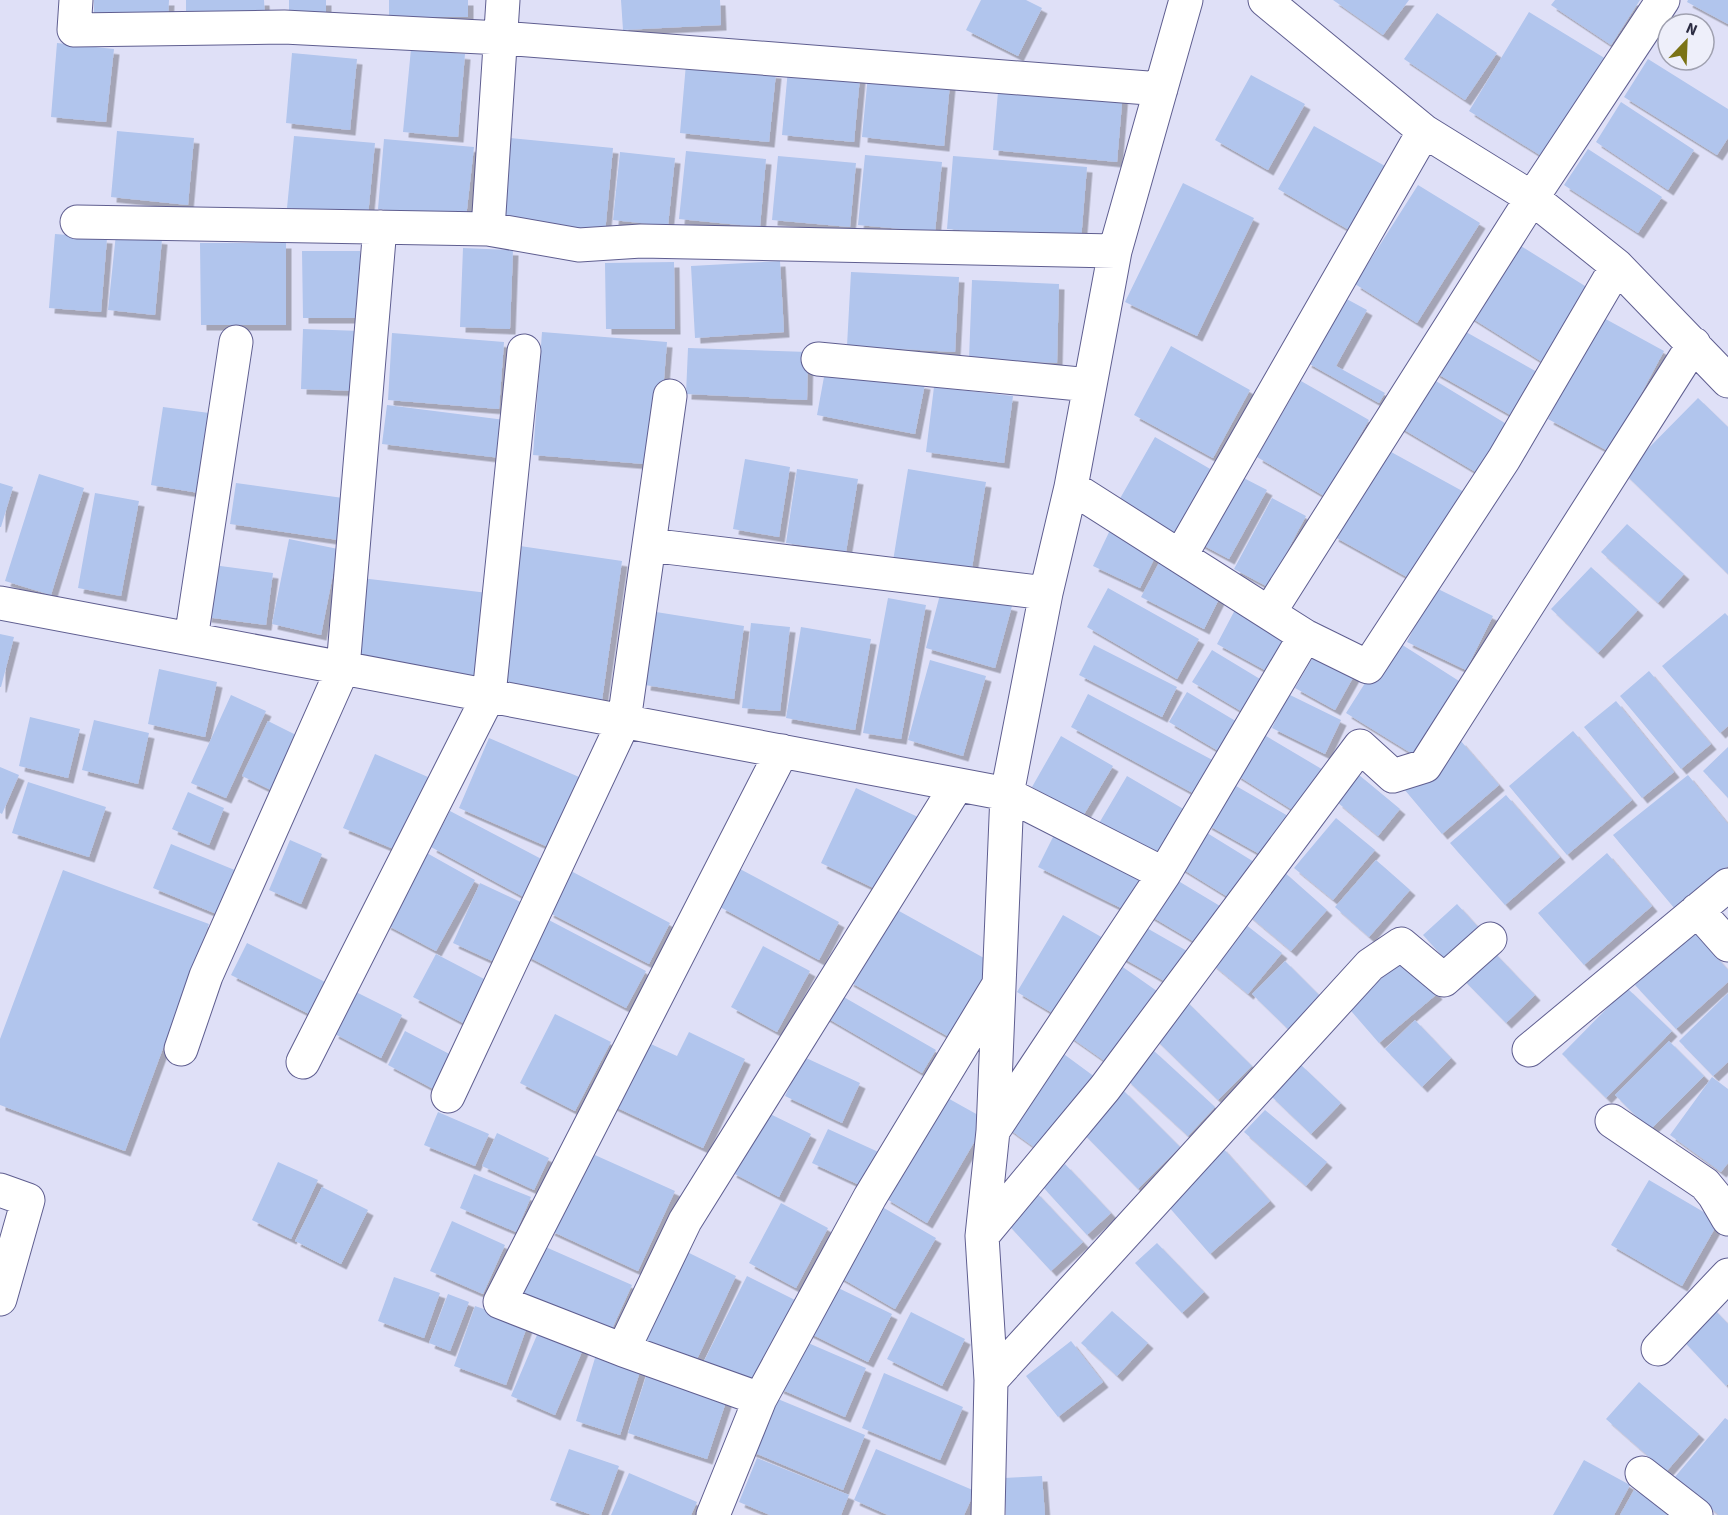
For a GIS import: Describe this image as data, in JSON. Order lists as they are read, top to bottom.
{
  "north": "top right"
}
